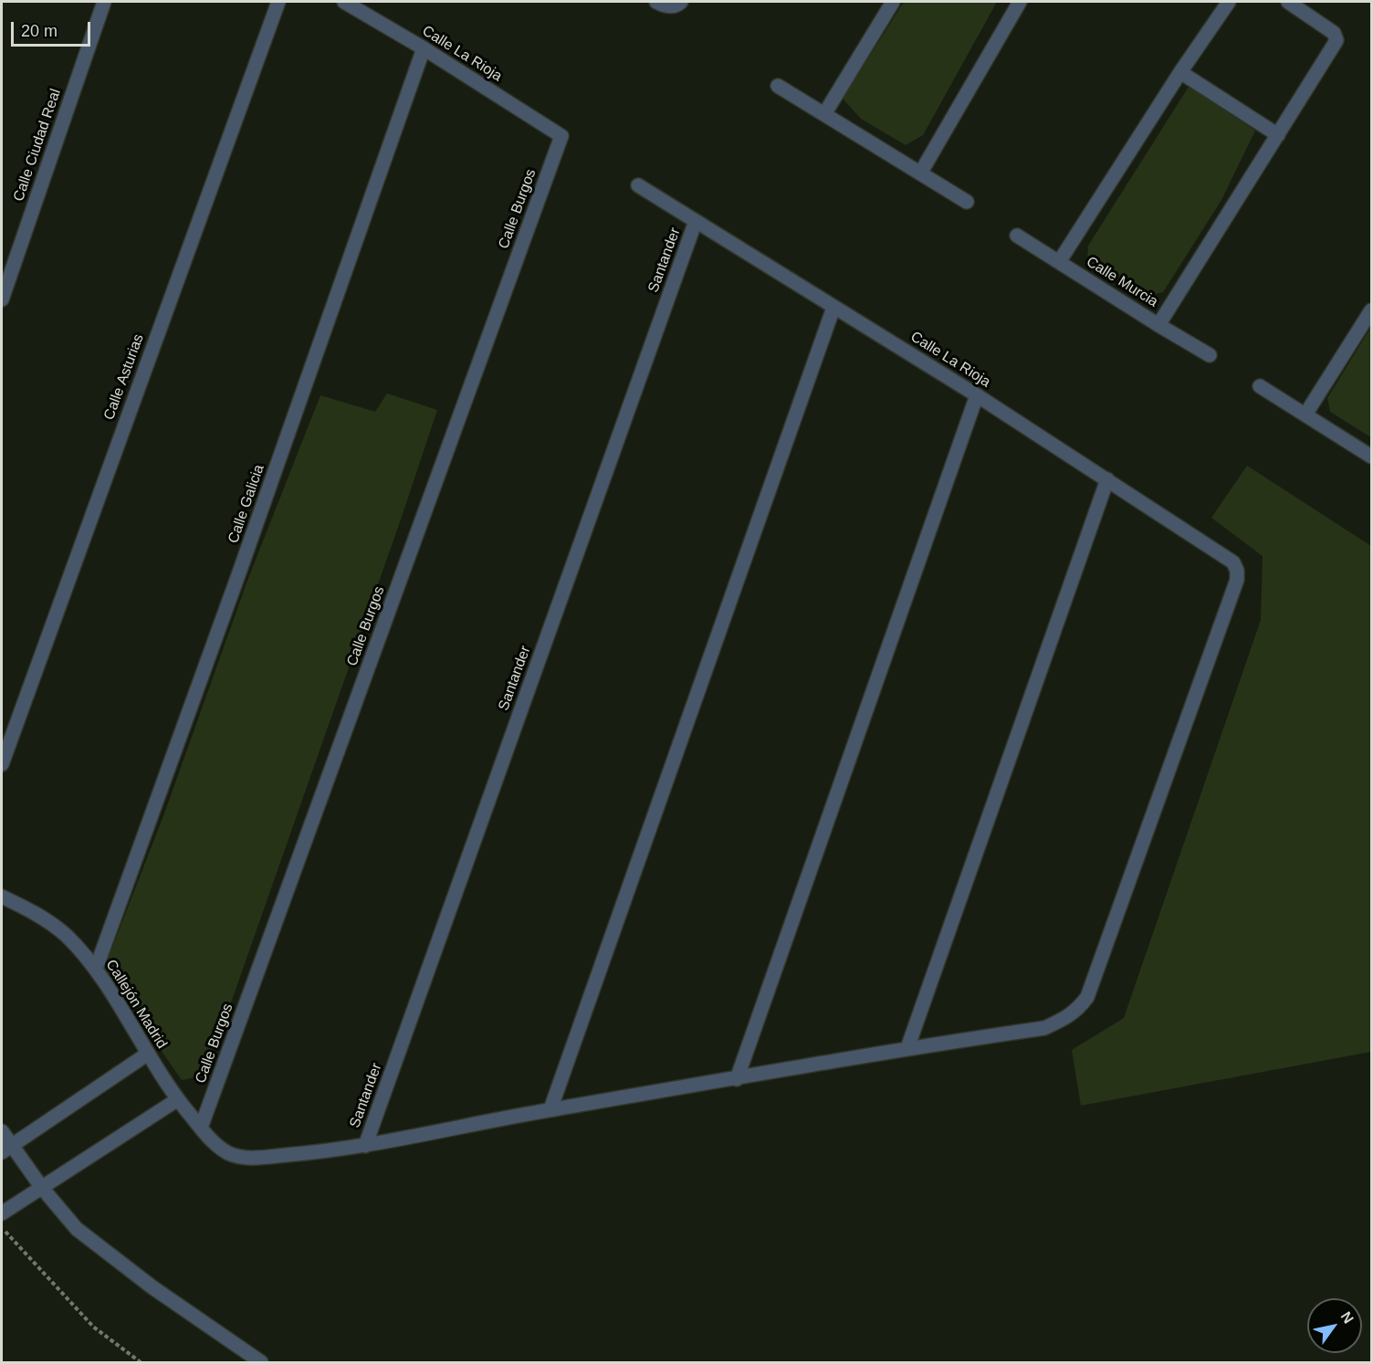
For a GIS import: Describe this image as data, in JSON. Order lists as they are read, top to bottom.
{
  "streets": {
    "street": [
      "Calle La Rioja",
      "Calle Ciudad Real",
      "Calle Burgos",
      "Santander",
      "Calle Murcia",
      "Calle Asturias",
      "Calle Galicia",
      "Callejón Madrid"
    ]
  },
  "crossings": [
    ["Calle La Rioja", "Calle Burgos"],
    ["Calle La Rioja", "Santander"],
    ["Calle La Rioja", "Calle Galicia"],
    ["Calle La Rioja", "Callejón Madrid"],
    ["Calle Burgos", "Callejón Madrid"],
    ["Santander", "Callejón Madrid"],
    ["Calle Galicia", "Callejón Madrid"]
  ],
  "scale_bar": "20 m",
  "north": "top right"
}
